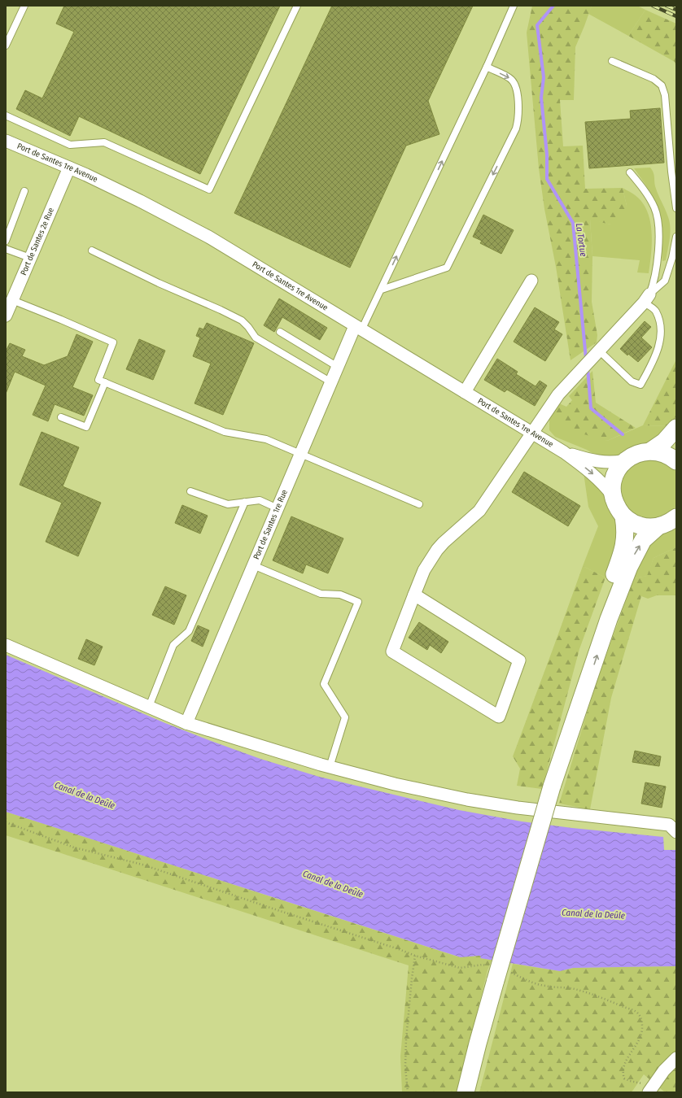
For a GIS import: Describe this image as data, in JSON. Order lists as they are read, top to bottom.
{
  "streets": {
    "street": ["Port de Santes 1re Avenue", "Port de Santes 2e Rue", "Port de Santes 1re Rue"]
  },
  "crossings": [
    ["Port de Santes 1re Avenue", "Port de Santes 2e Rue"],
    ["Port de Santes 1re Avenue", "Port de Santes 1re Rue"]
  ],
  "water": ["La Tortue", "Canal de la Deûle"]
}
